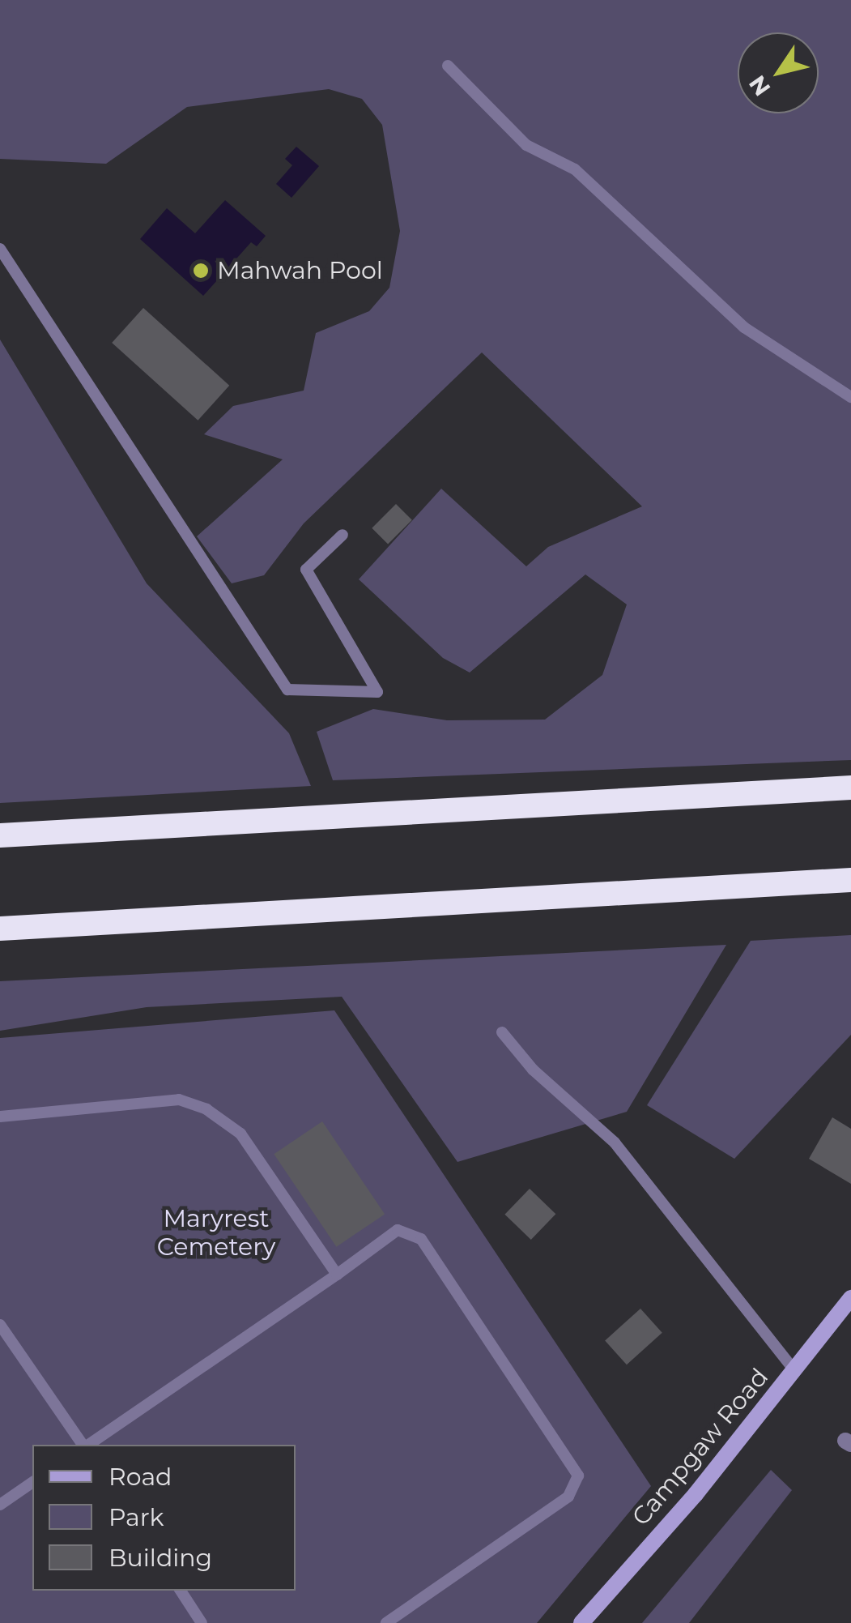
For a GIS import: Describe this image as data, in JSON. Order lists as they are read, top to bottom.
{
  "streets": {
    "main road": ["Campgaw Road"]
  },
  "parks": ["Maryrest Cemetery"],
  "places": ["Mahwah Pool"],
  "legend": ["Road", "Park", "Building"],
  "north": "bottom left"
}
